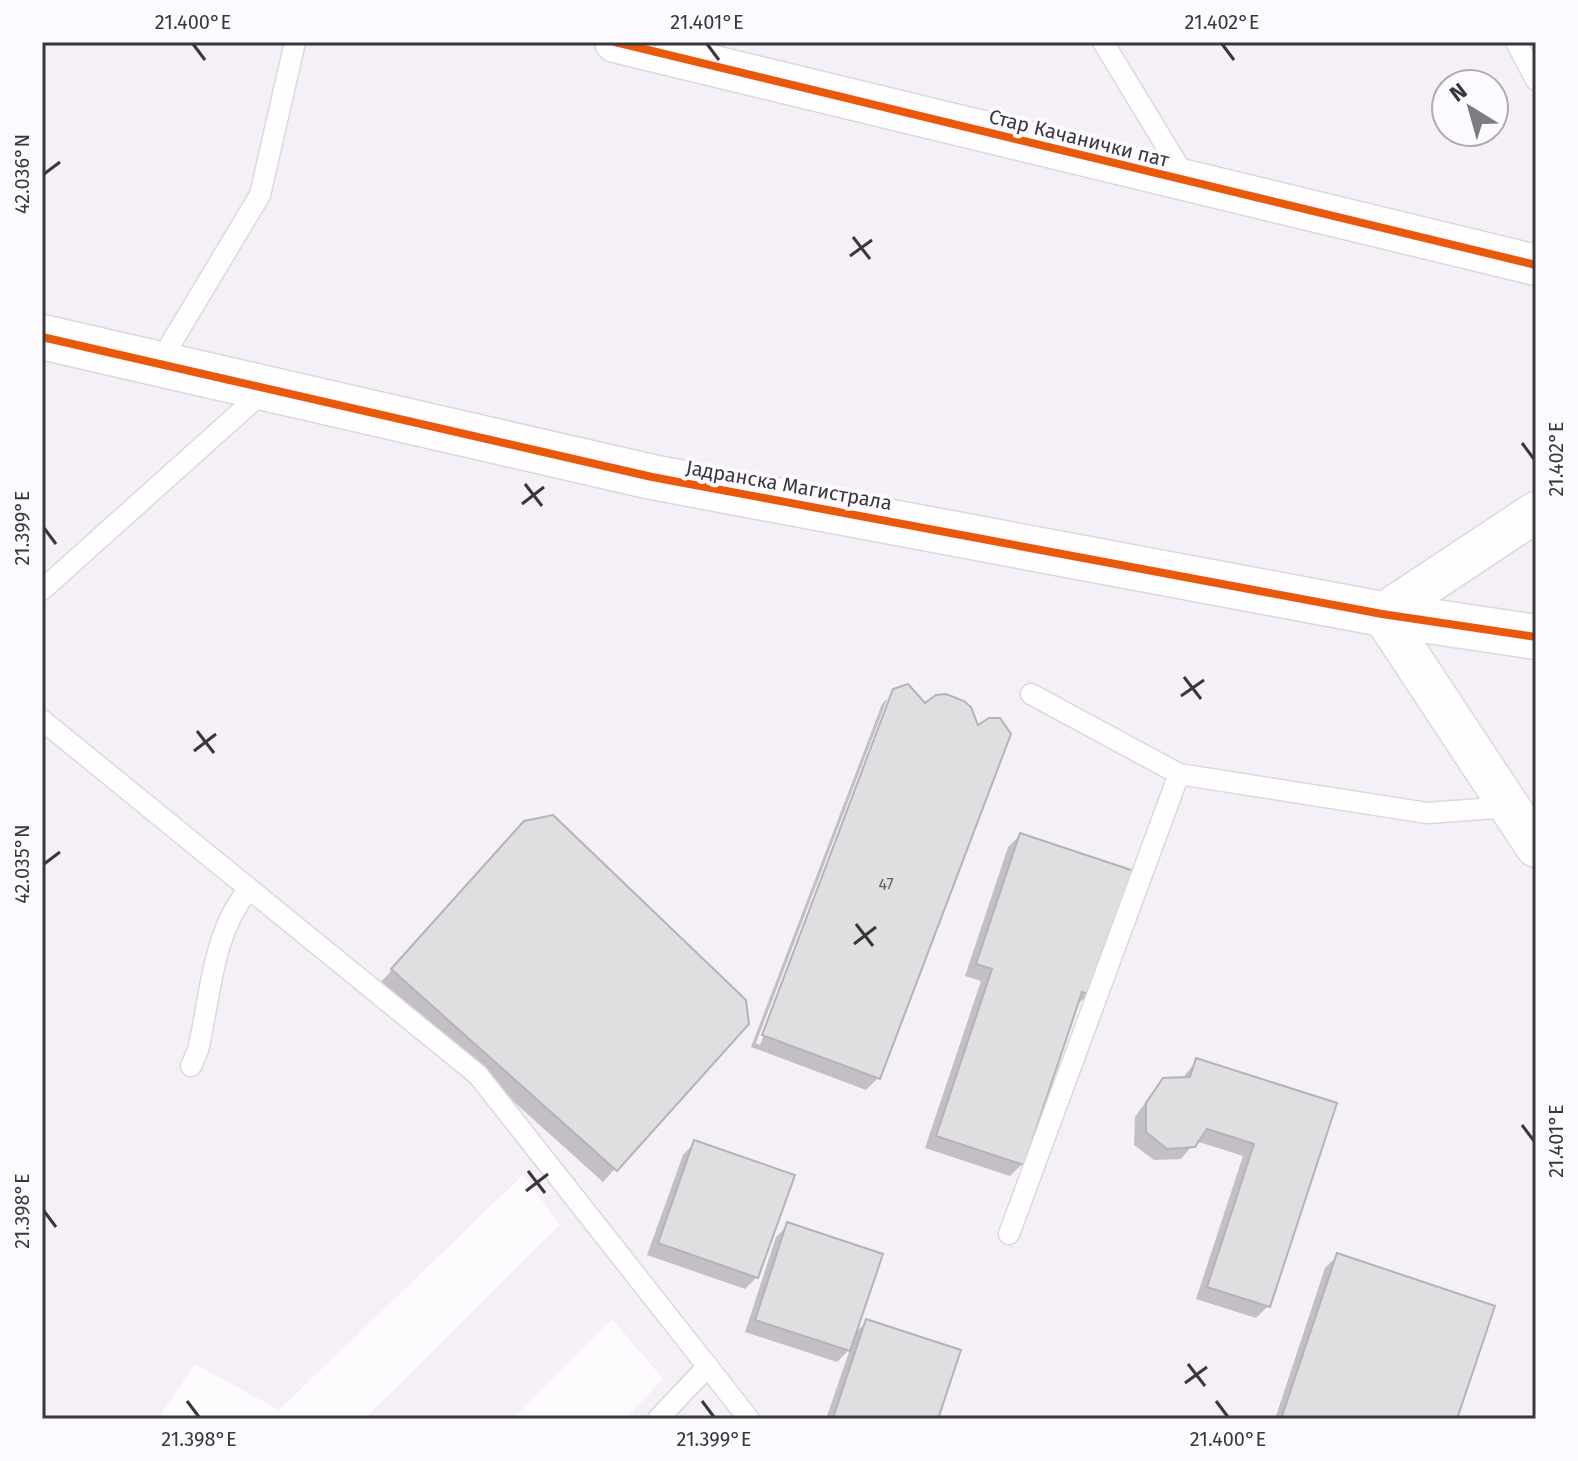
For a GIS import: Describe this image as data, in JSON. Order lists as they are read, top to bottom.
{
  "streets": {
    "street": ["Стар Качанички пат", "Јадранска Магистрала"]
  },
  "house_numbers": ["47"],
  "north": "top left",
  "coordinates": [
    "21.400°E",
    "21.401°E",
    "21.402°E",
    "42.036°N",
    "21.399°E",
    "42.035°N",
    "21.398°E"
  ]
}
